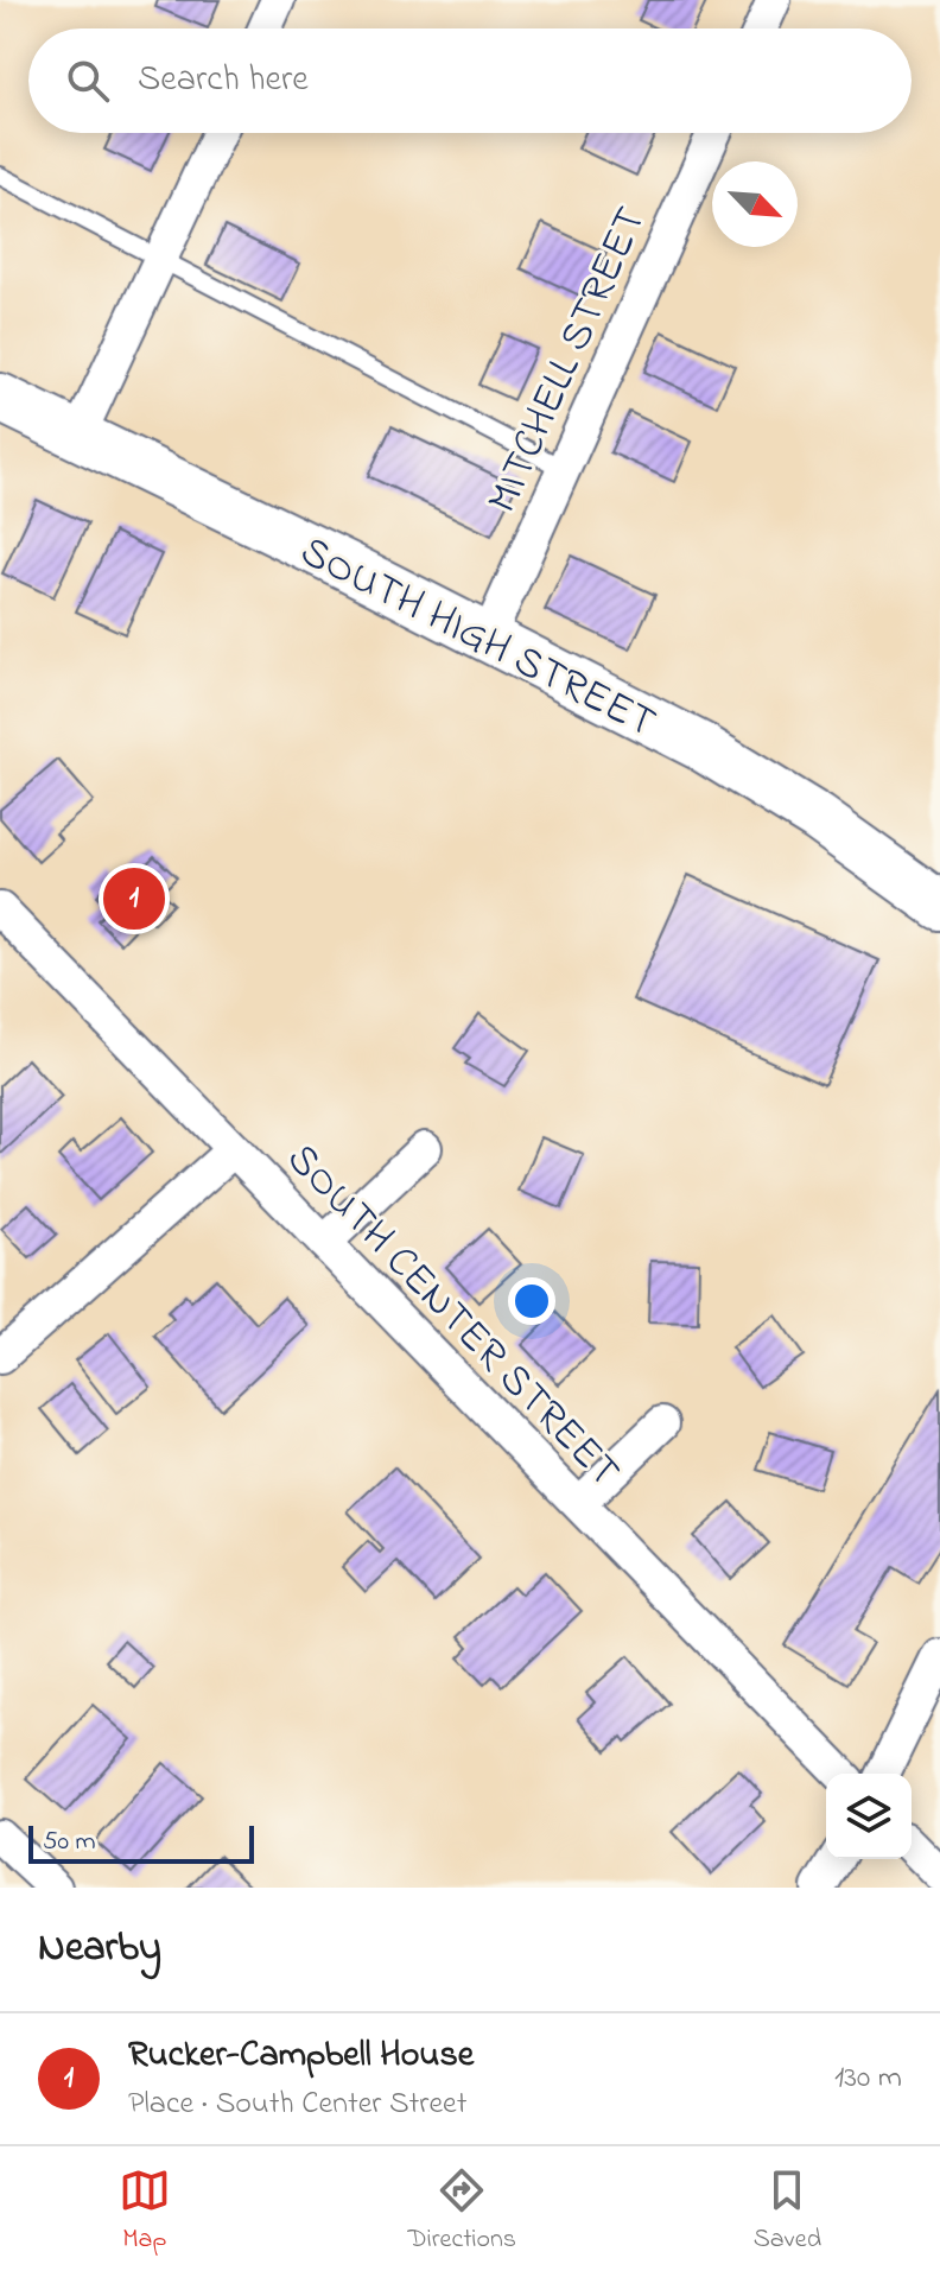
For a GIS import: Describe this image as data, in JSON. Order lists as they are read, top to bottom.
{
  "streets": {
    "main road": ["SOUTH HIGH STREET"],
    "street": ["MITCHELL STREET", "SOUTH CENTER STREET"]
  },
  "crossings": [
    ["MITCHELL STREET", "SOUTH HIGH STREET"]
  ],
  "scale_bar": "50 m",
  "north": "bottom right",
  "page": {
    "search": "Search here",
    "pins": "1",
    "scale": "50 m",
    "heading": "Nearby",
    "list": [
      {
        "mark": "1",
        "name": "Rucker-Campbell House",
        "note": "Place · South Center Street",
        "value": "130 m"
      }
    ],
    "nav": ["Map", "Directions", "Saved"]
  }
}
